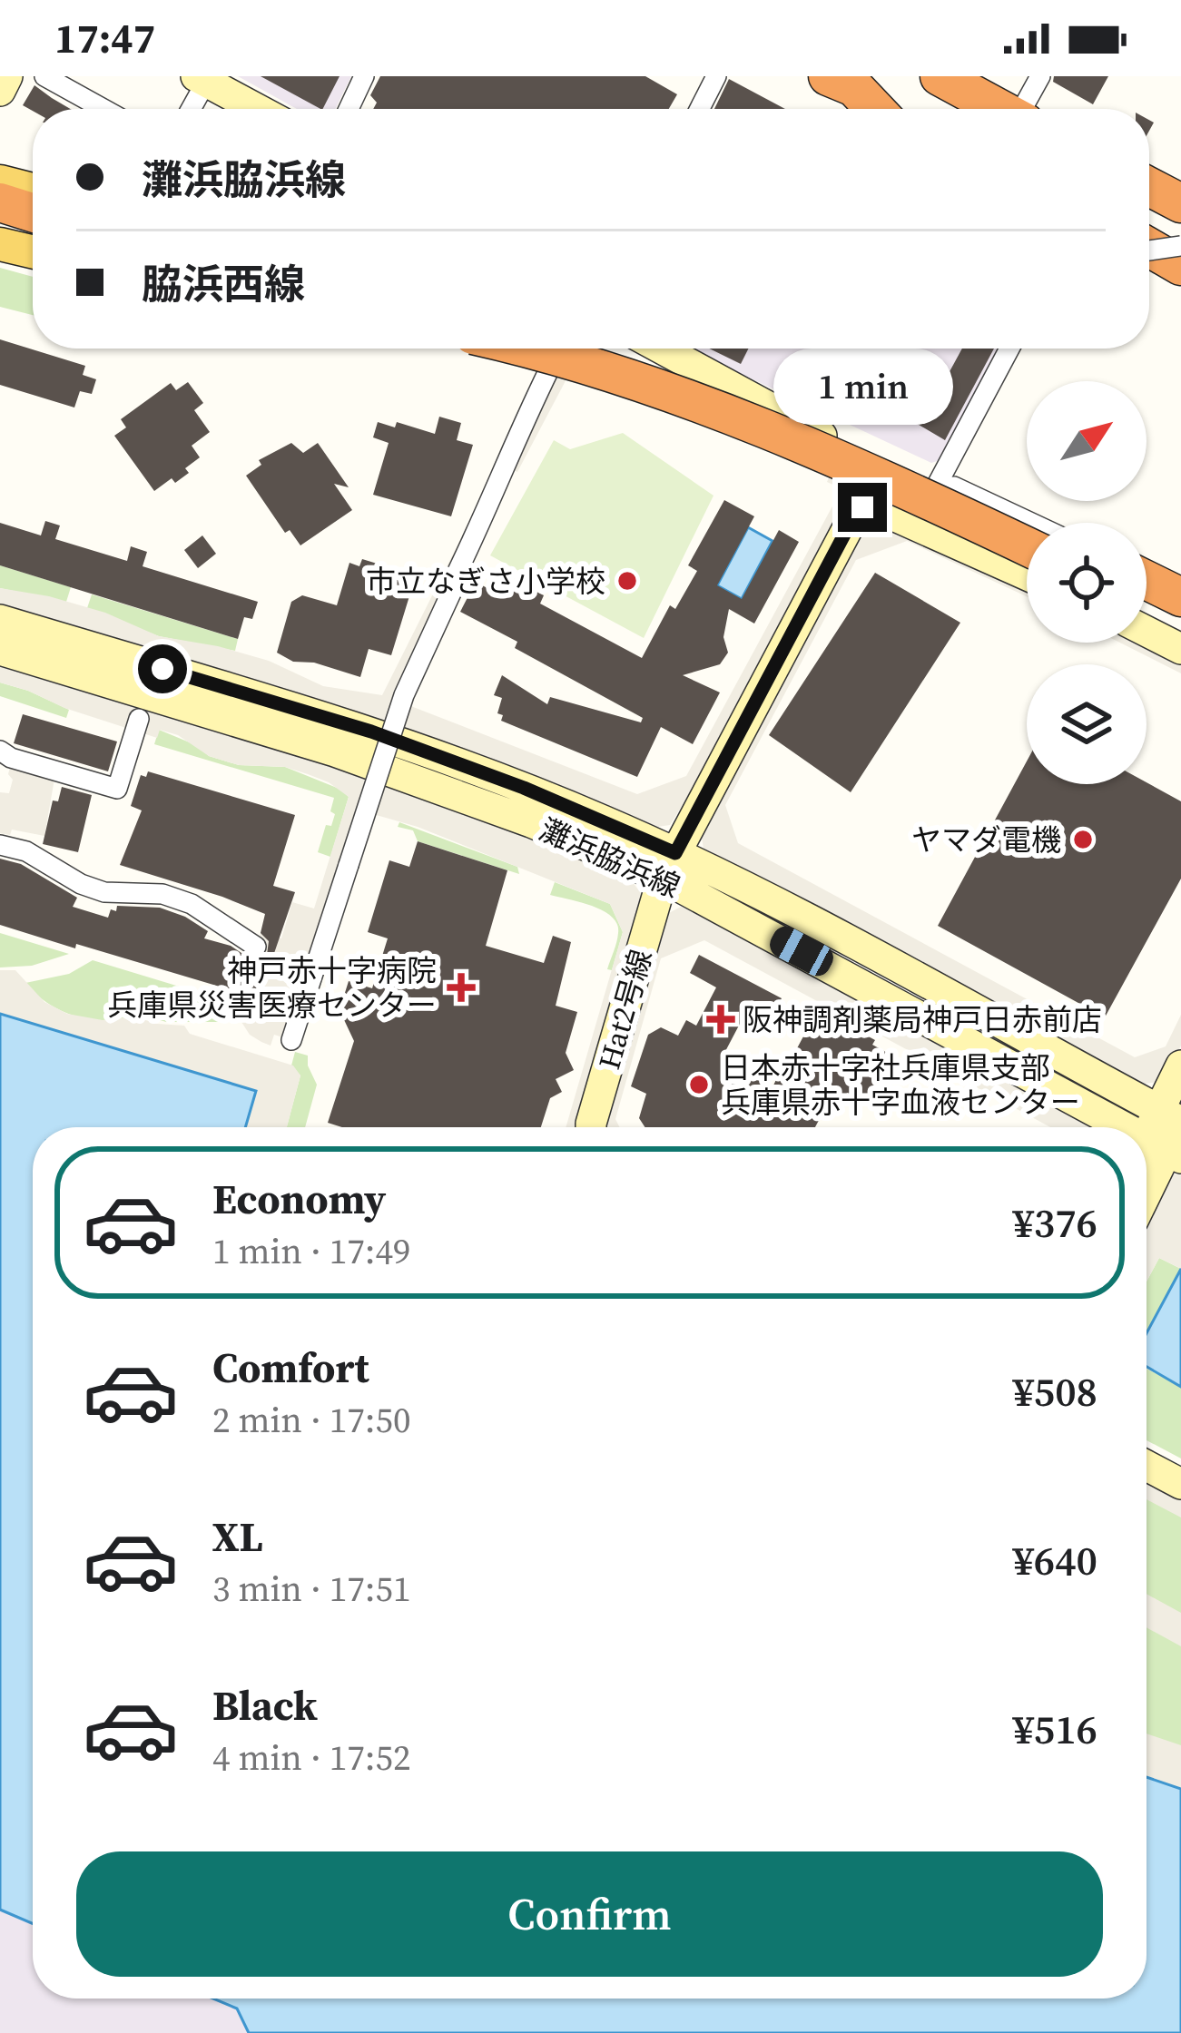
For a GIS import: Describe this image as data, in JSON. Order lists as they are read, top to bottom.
{
  "streets": {
    "street": ["灘浜脇浜線", "Hat2号線"]
  },
  "crossings": [
    ["灘浜脇浜線", "Hat2号線"]
  ],
  "places": {
    "other": ["市立なぎさ小学校", "ヤマダ電機", "日本赤十字社兵庫県支部 兵庫県赤十字血液センター"],
    "health": ["神戸赤十字病院 兵庫県災害医療センター", "阪神調剤薬局神戸日赤前店"]
  },
  "north": "top right",
  "page": {
    "status": "17:47",
    "banner": ["灘浜脇浜線", "脇浜西線"],
    "bubble": "1 min",
    "list": [
      {
        "name": "Economy",
        "note": "1 min · 17:49",
        "value": "¥376"
      },
      {
        "name": "Comfort",
        "note": "2 min · 17:50",
        "value": "¥508"
      },
      {
        "name": "XL",
        "note": "3 min · 17:51",
        "value": "¥640"
      },
      {
        "name": "Black",
        "note": "4 min · 17:52",
        "value": "¥516"
      }
    ],
    "buttons": "Confirm"
  }
}
